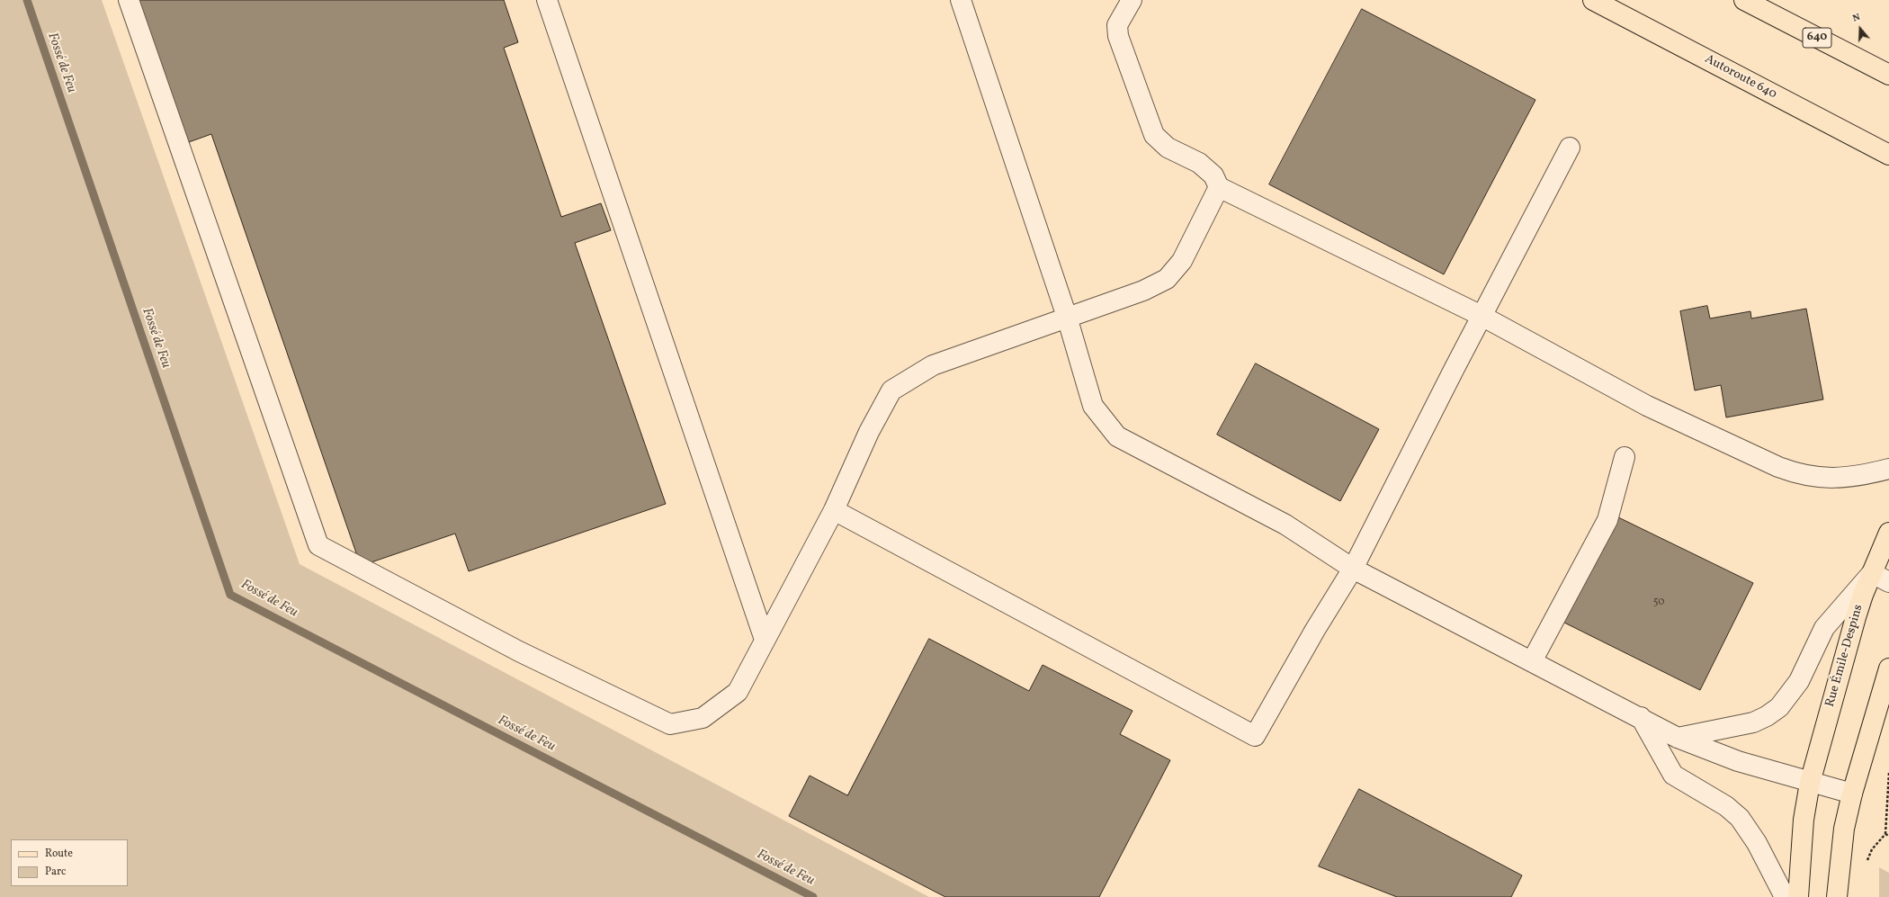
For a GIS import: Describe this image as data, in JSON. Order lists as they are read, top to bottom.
{
  "streets": {
    "main road": ["640", "Autoroute 640", "Rue Émile-Despins"]
  },
  "water": ["Fossé de Feu"],
  "house_numbers": ["50"],
  "legend": ["Route", "Parc"],
  "north": "top"
}
